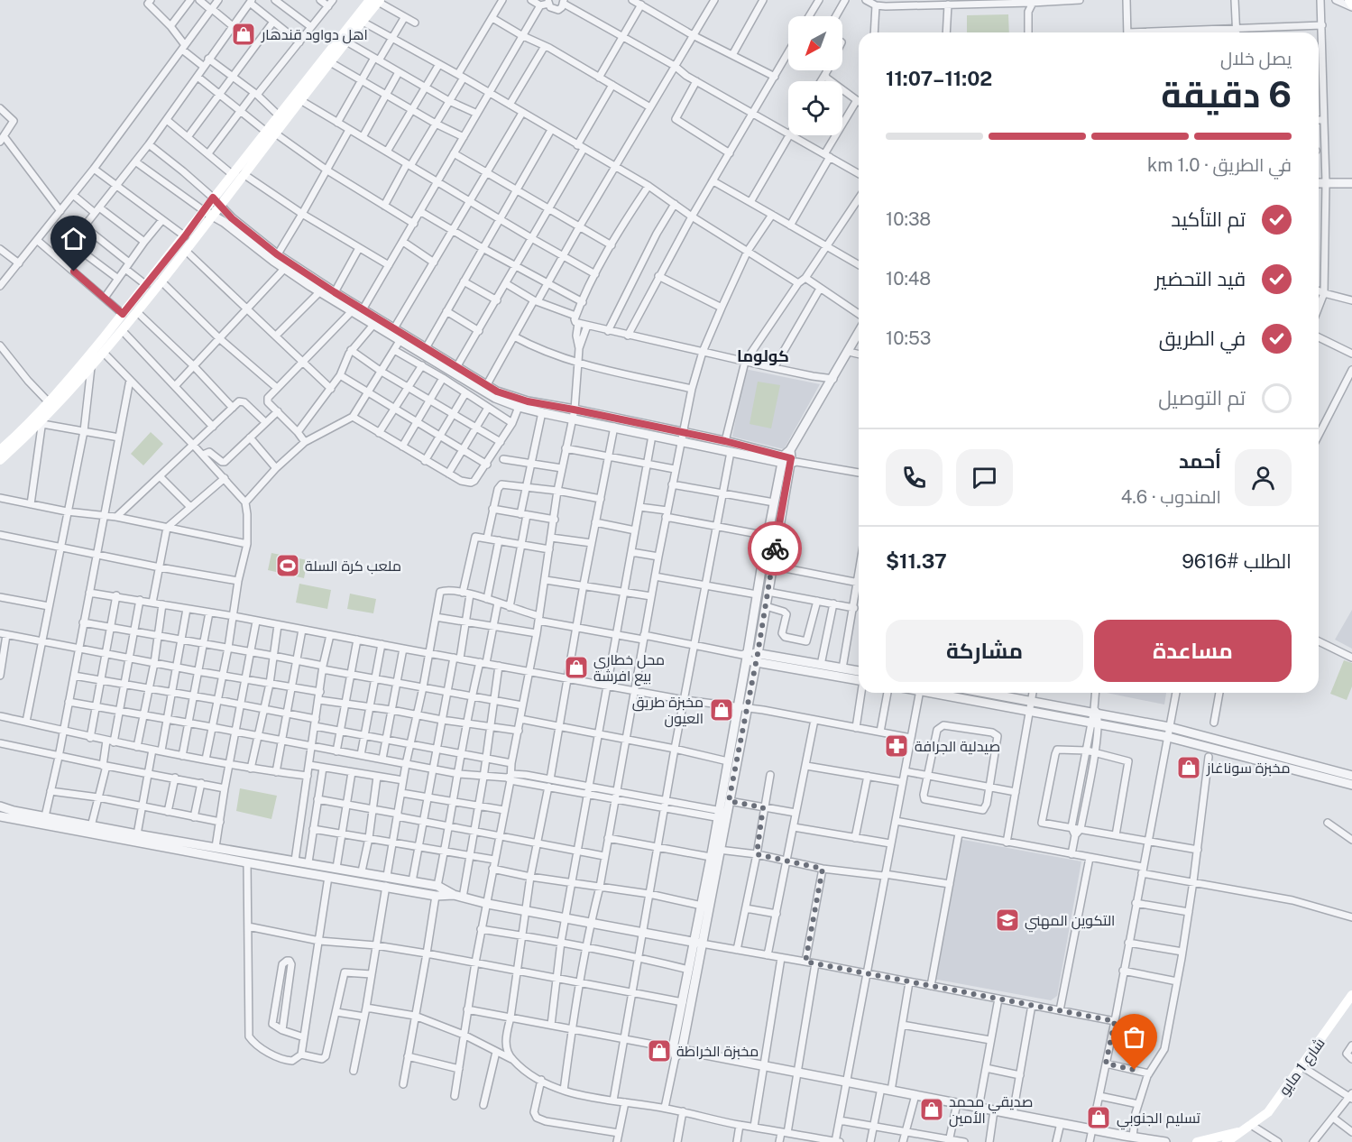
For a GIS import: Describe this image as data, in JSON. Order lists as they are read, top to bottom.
{
  "streets": {
    "main road": ["شارع 1 مايو"]
  },
  "districts": ["كولوما"],
  "places": {
    "shop": [
      "اهل دواود قندهار",
      "محل خطاري بيع افرشة",
      "مخبزة طريق العيون",
      "مخبزة سوناغاز",
      "مخبزة الخراطة",
      "صديقي محمد الأمين",
      "تسليم الجنوبي"
    ],
    "sports": ["ملعب كرة السلة"],
    "pharmacy": ["صيدلية الجرافة"],
    "school or university": ["التكوين المهني"]
  },
  "north": "bottom left",
  "page": {
    "heading": ["6 دقيقة", "يصل خلال", "11:02–11:07"],
    "panel": [
      "أحمد",
      "المندوب · 4.6",
      "الطلب #9616",
      "$11.37"
    ],
    "bar": "في الطريق · 1.0 km",
    "list": [
      ["تم التأكيد", "10:38"],
      ["قيد التحضير", "10:48"],
      ["في الطريق", "10:53"],
      "تم التوصيل"
    ],
    "buttons": ["مساعدة", "مشاركة"]
  }
}
